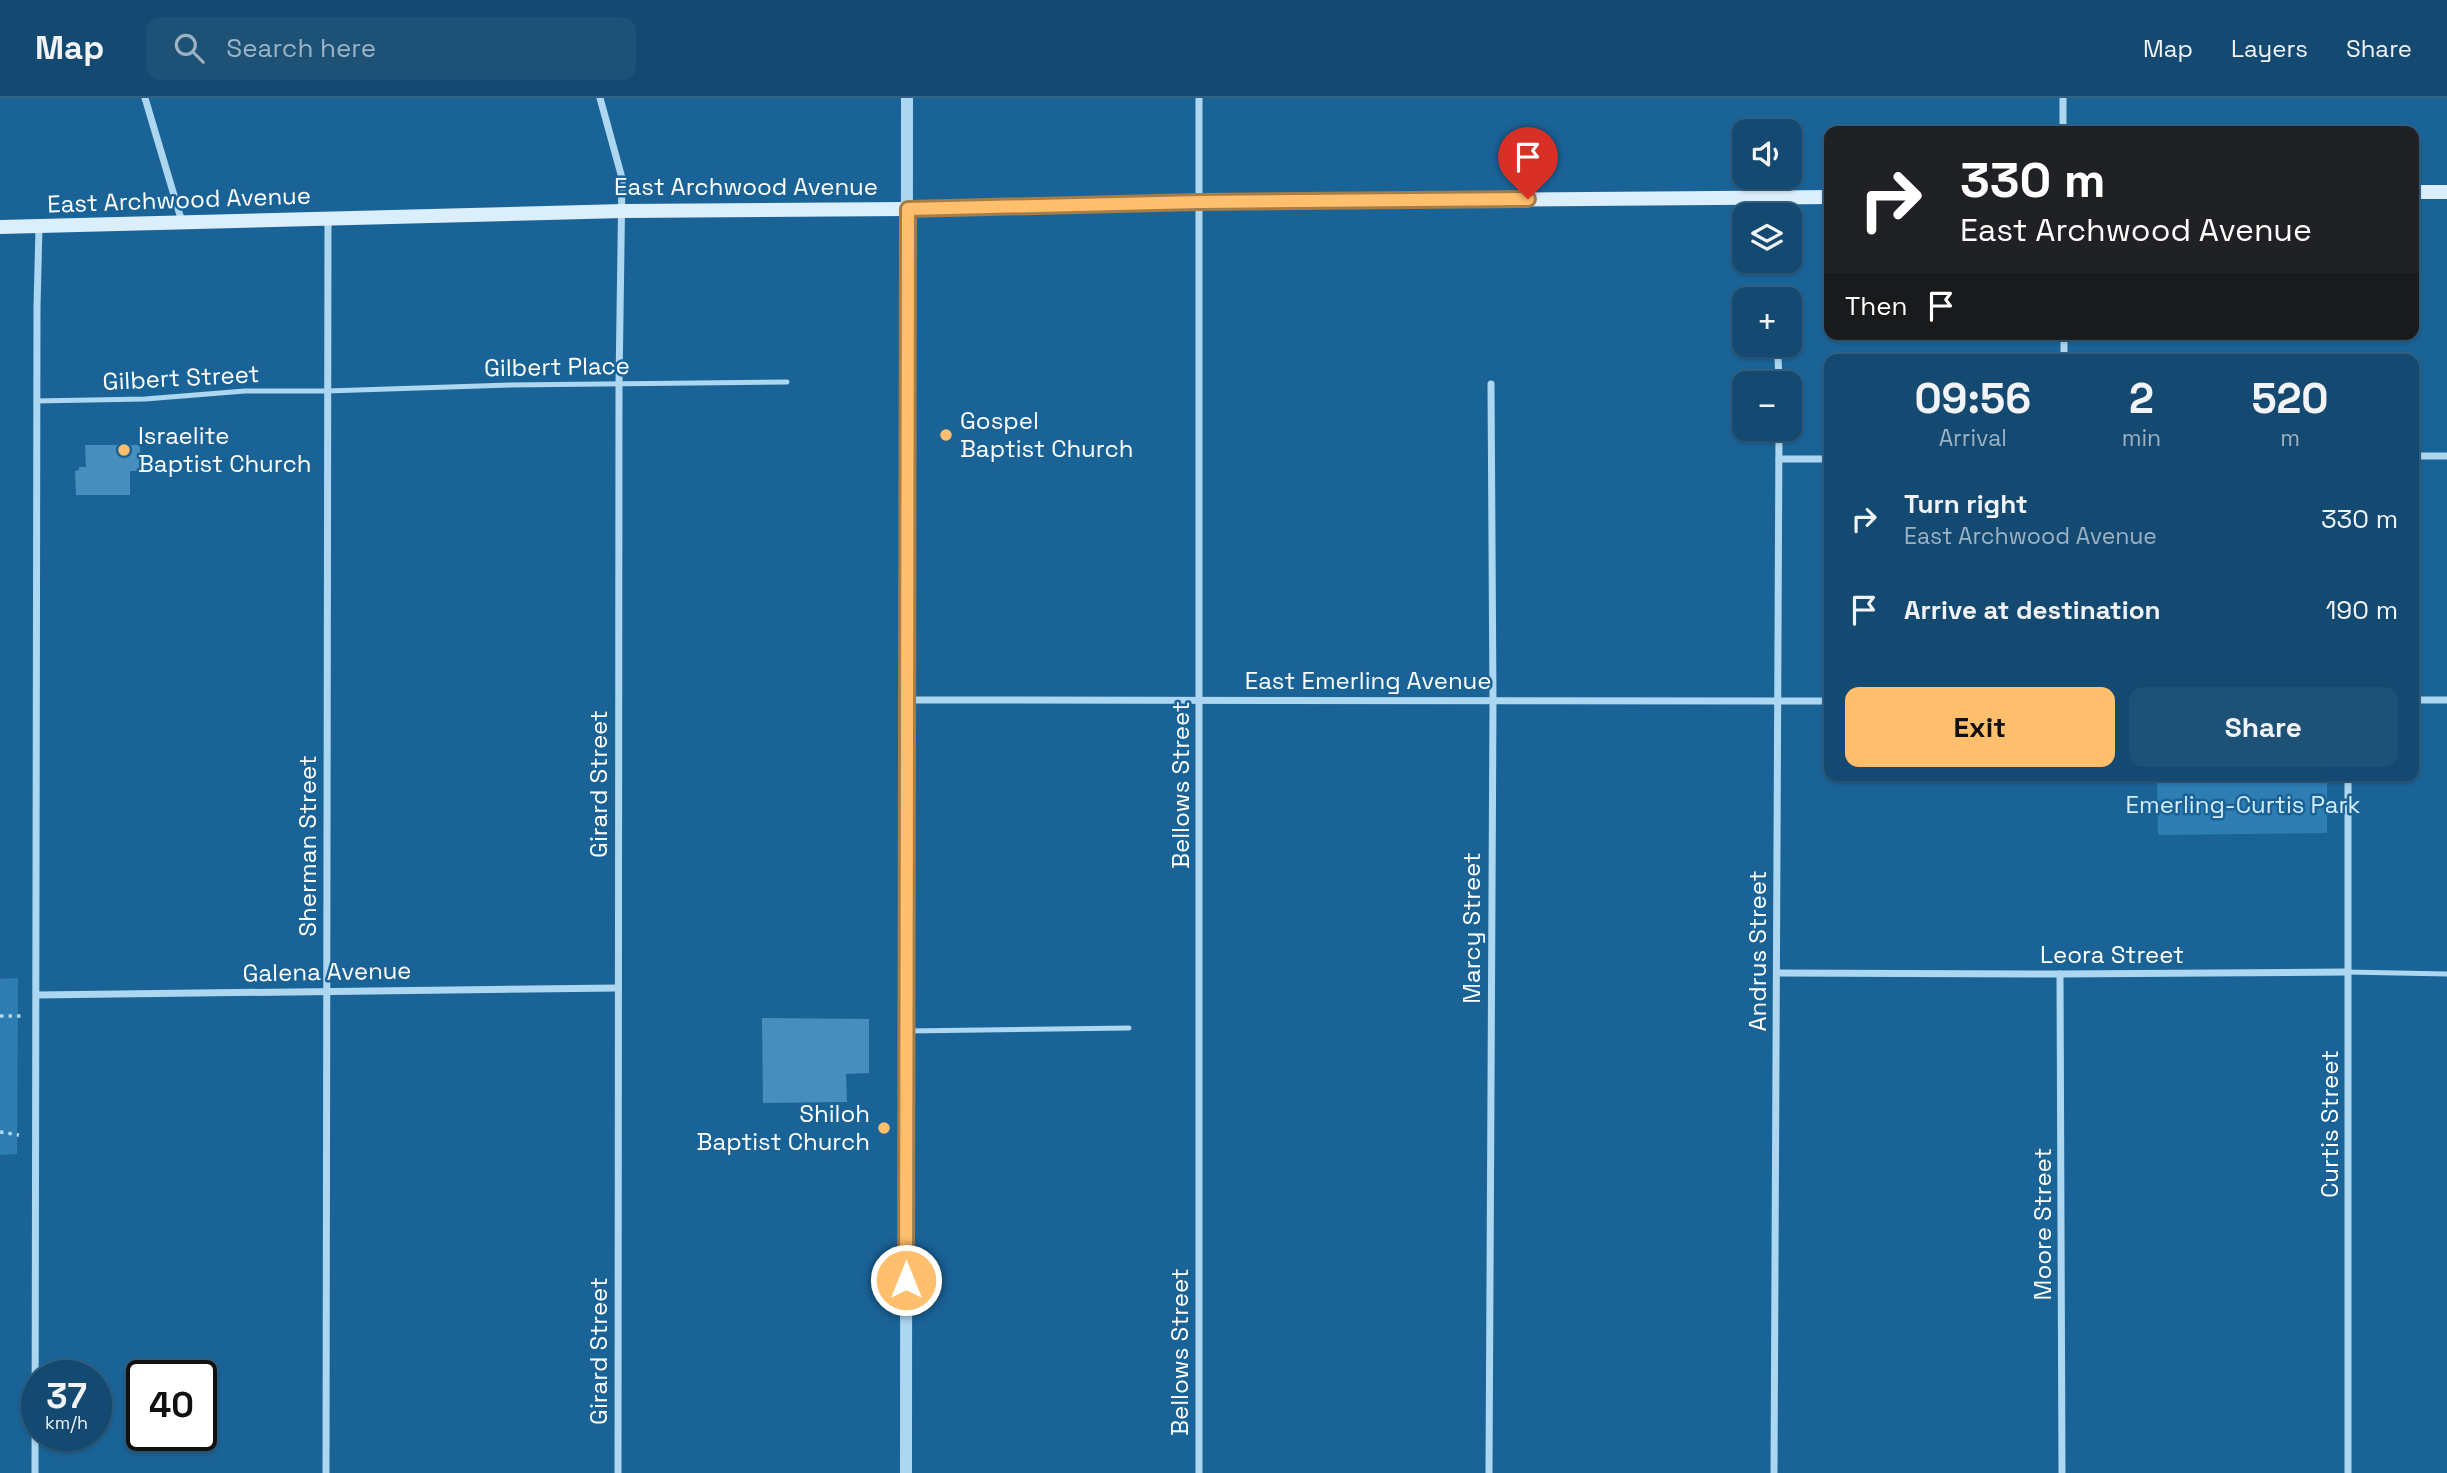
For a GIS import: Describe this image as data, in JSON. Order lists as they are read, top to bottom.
{
  "streets": {
    "main road": ["East Archwood Avenue"],
    "street": [
      "East Emerling Avenue",
      "Girard Street",
      "Bellows Street",
      "Sherman Street",
      "Marcy Street",
      "Andrus Street",
      "Leora Street",
      "Galena Avenue",
      "Curtis Street",
      "Moore Street"
    ],
    "lane": ["Gilbert Place", "Gilbert Street"]
  },
  "crossings": [
    ["East Archwood Avenue", "Girard Street"],
    ["East Archwood Avenue", "Bellows Street"],
    ["East Archwood Avenue", "Sherman Street"],
    ["Gilbert Place", "Gilbert Street"],
    ["Gilbert Place", "Girard Street"],
    ["Gilbert Place", "Sherman Street"],
    ["Gilbert Street", "Sherman Street"],
    ["East Emerling Avenue", "Bellows Street"],
    ["East Emerling Avenue", "Marcy Street"],
    ["East Emerling Avenue", "Andrus Street"],
    ["Girard Street", "Galena Avenue"],
    ["Sherman Street", "Galena Avenue"],
    ["Andrus Street", "Leora Street"],
    ["Leora Street", "Curtis Street"],
    ["Leora Street", "Moore Street"]
  ],
  "parks": ["Emerling-Curtis Park"],
  "places": ["Gospel Baptist Church", "Israelite Baptist Church", "Shiloh Baptist Church"],
  "page": {
    "header": "Map",
    "search": "Search here",
    "nav": ["Map", "Layers", "Share"],
    "map_buttons": ["+", "−"],
    "turn": ["330 m", "East Archwood Avenue"],
    "then": "Then",
    "eta": [
      "09:56",
      "Arrival",
      "2",
      "min",
      "520",
      "m"
    ],
    "list": [
      {
        "name": "Turn right",
        "note": "East Archwood Avenue",
        "value": "330 m"
      },
      {
        "name": "Arrive at destination",
        "value": "190 m"
      }
    ],
    "buttons": ["Exit", "Share"],
    "speed": "37 km/h",
    "limit": "40"
  }
}
